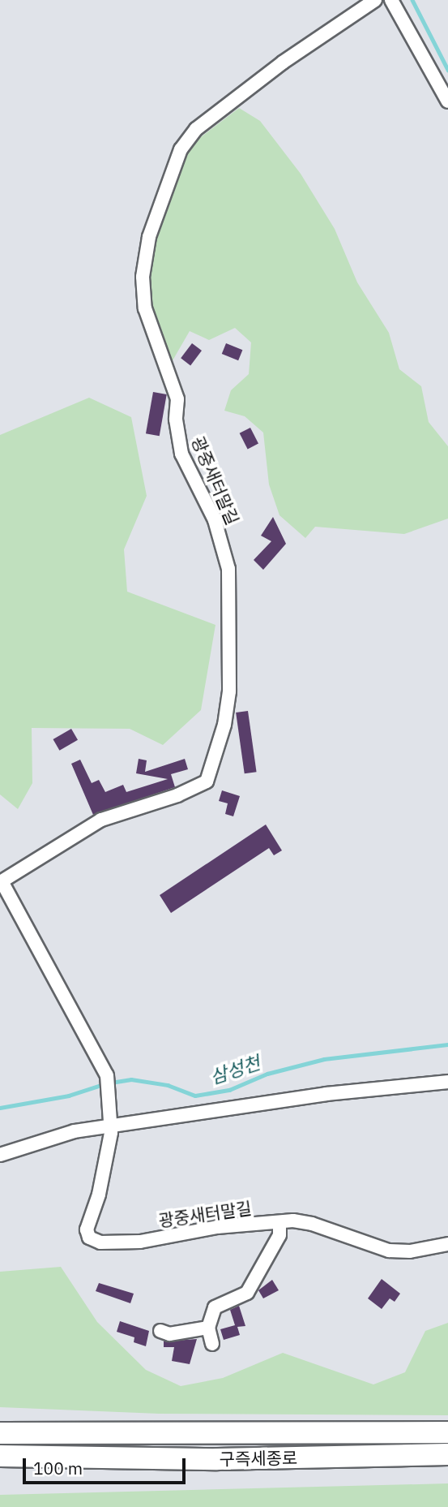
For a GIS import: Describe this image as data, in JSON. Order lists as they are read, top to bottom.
{
  "streets": {
    "highway": ["구즉세종로"],
    "street": ["광중새터말길"]
  },
  "water": ["삼성천"],
  "scale_bar": "100 m"
}
